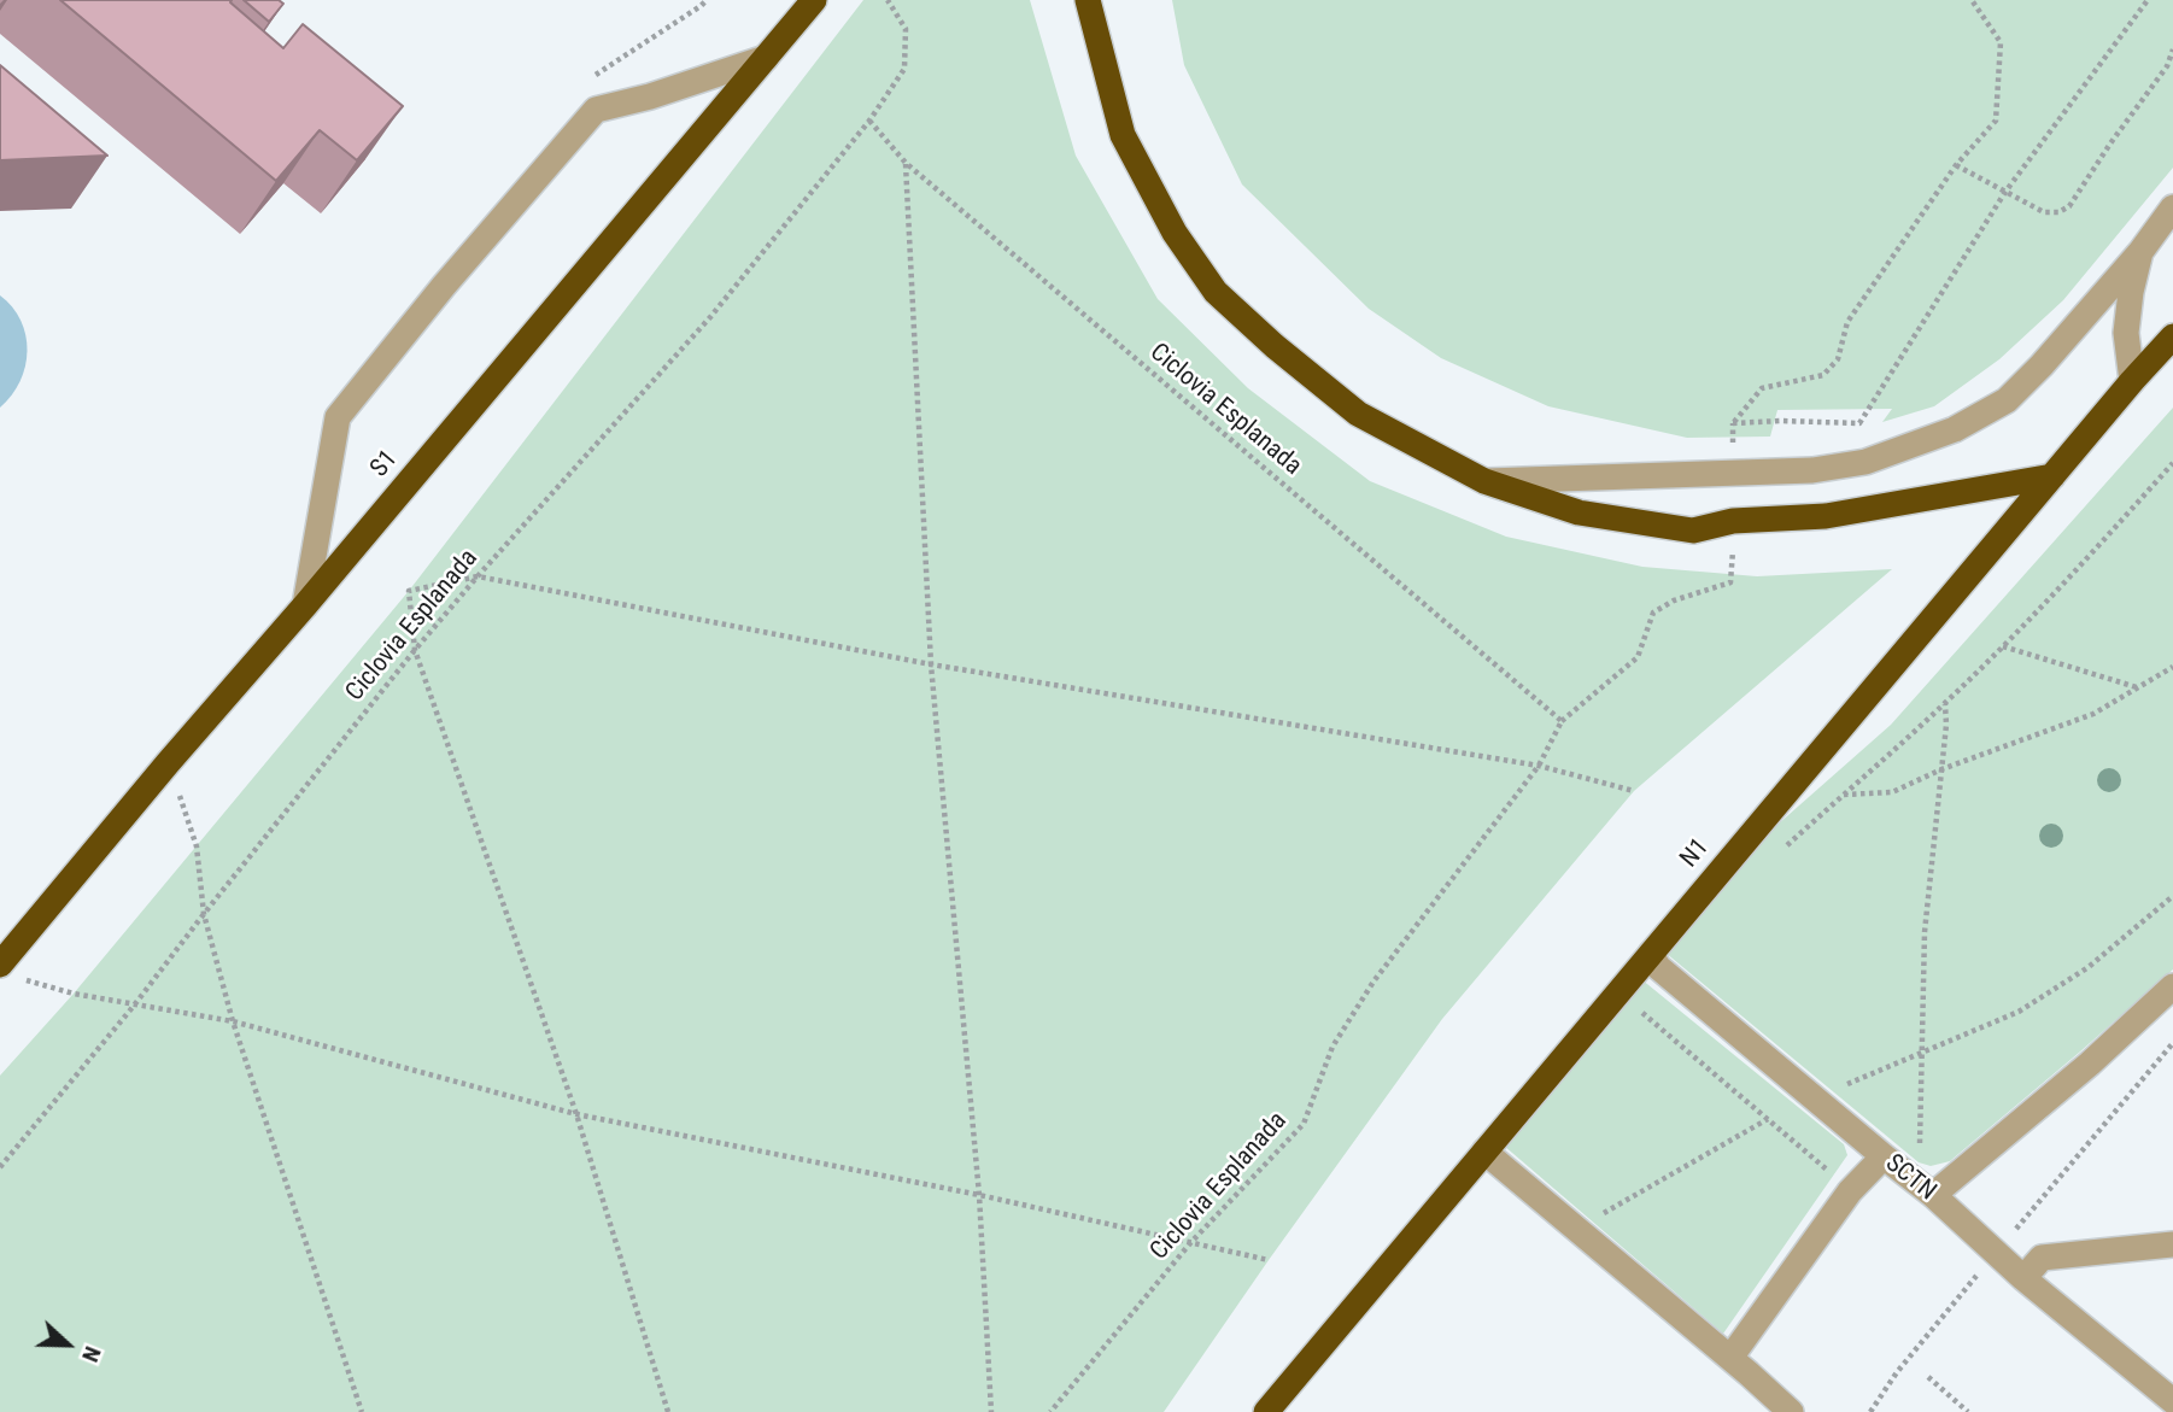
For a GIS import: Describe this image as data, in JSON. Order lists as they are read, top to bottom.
{
  "streets": {
    "highway": ["S1", "N1"],
    "lane": ["SCTN"],
    "path": ["Ciclovia Esplanada"]
  },
  "crossings": [
    ["N1", "SCTN"]
  ],
  "north": "right"
}
